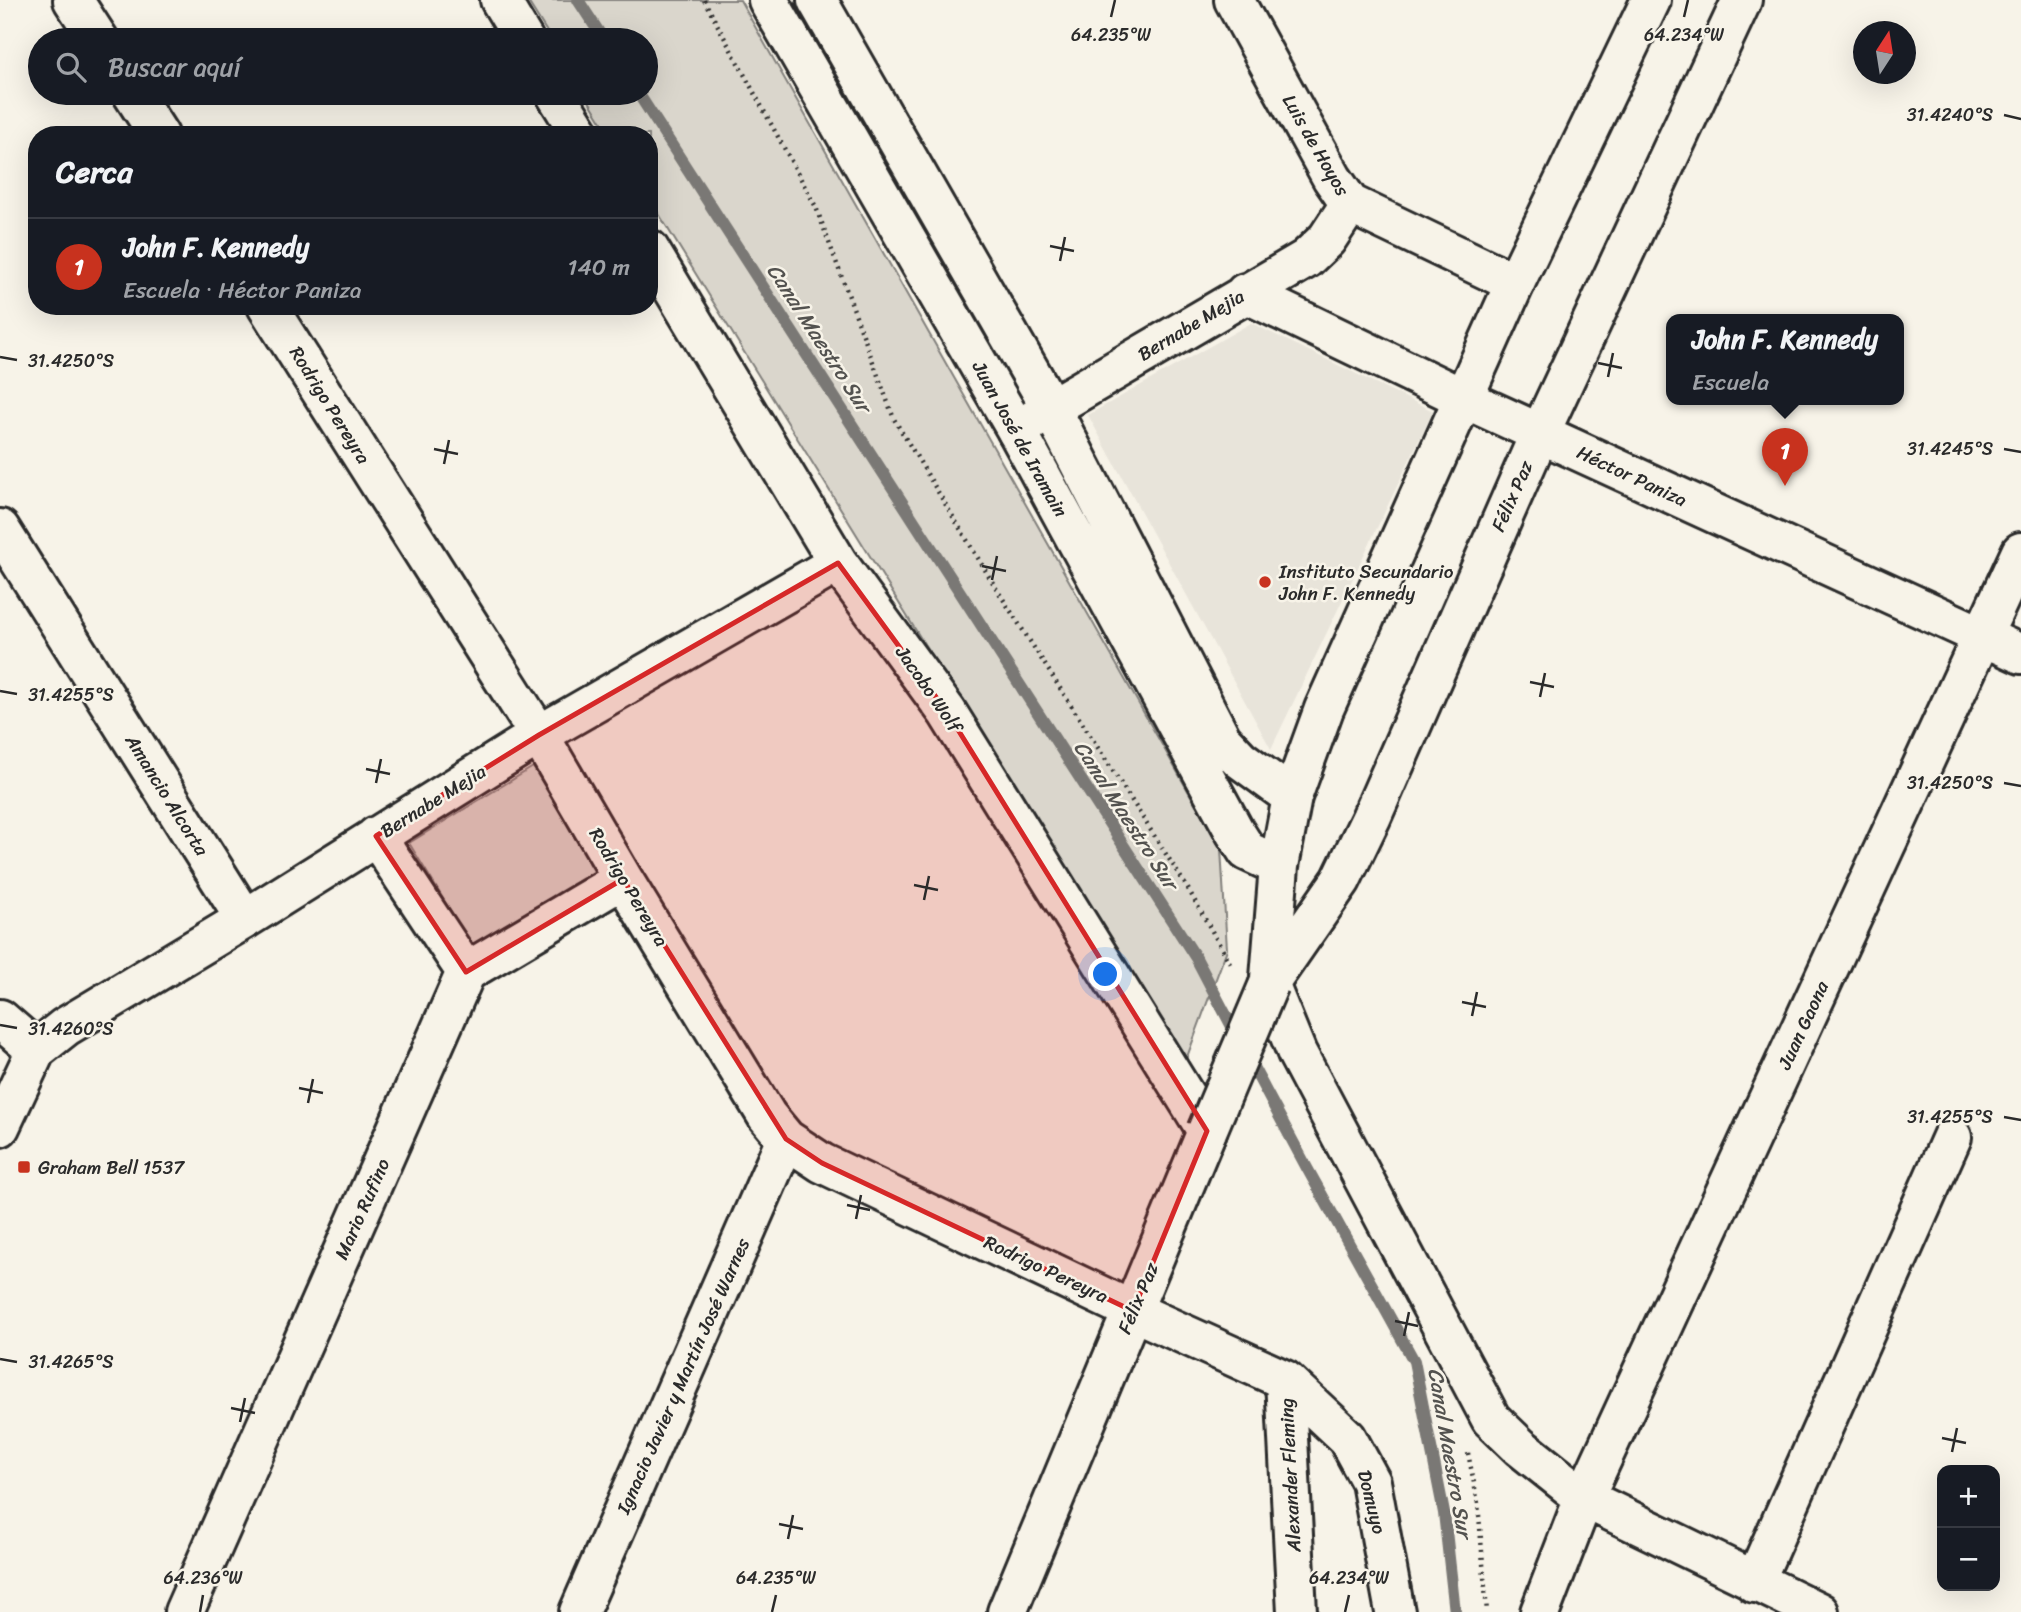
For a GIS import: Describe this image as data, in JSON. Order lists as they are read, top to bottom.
{
  "streets": {
    "street": [
      "Luis de Hoyos",
      "Bernabe Mejia",
      "Rodrigo Pereyra",
      "Juan José de Iramain",
      "Héctor Paniza",
      "Félix Paz",
      "Jacobo Wolf",
      "Amancio Alcorta",
      "Juan Gaona",
      "Mario Rufino",
      "Ignacio Javier y Martín José Warnes",
      "Alexander Fleming",
      "Domuyo"
    ]
  },
  "crossings": [
    ["Luis de Hoyos", "Bernabe Mejia"],
    ["Luis de Hoyos", "Félix Paz"],
    ["Bernabe Mejia", "Rodrigo Pereyra"],
    ["Bernabe Mejia", "Juan José de Iramain"],
    ["Bernabe Mejia", "Héctor Paniza"],
    ["Bernabe Mejia", "Jacobo Wolf"],
    ["Bernabe Mejia", "Amancio Alcorta"],
    ["Rodrigo Pereyra", "Félix Paz"],
    ["Rodrigo Pereyra", "Ignacio Javier y Martín José Warnes"],
    ["Rodrigo Pereyra", "Alexander Fleming"],
    ["Rodrigo Pereyra", "Domuyo"],
    ["Juan José de Iramain", "Félix Paz"],
    ["Héctor Paniza", "Félix Paz"],
    ["Héctor Paniza", "Juan Gaona"],
    ["Félix Paz", "Jacobo Wolf"],
    ["Alexander Fleming", "Domuyo"]
  ],
  "water": ["Canal Maestro Sur"],
  "places": {
    "other": ["Instituto Secundario John F. Kennedy"],
    "transit": ["Graham Bell 1537"]
  },
  "north": "top",
  "page": {
    "search": "Buscar aquí",
    "heading": "Cerca",
    "list": [
      {
        "mark": "1",
        "name": "John F. Kennedy",
        "note": "Escuela · Héctor Paniza",
        "value": "140 m"
      }
    ],
    "popup": ["John F. Kennedy", "Escuela"],
    "pins": "1",
    "map_buttons": ["+", "−"]
  },
  "coordinates": [
    "64.235°W",
    "64.234°W",
    "31.4240°S",
    "31.4250°S",
    "31.4245°S",
    "31.4255°S",
    "31.4260°S",
    "31.4265°S",
    "64.236°W"
  ]
}
